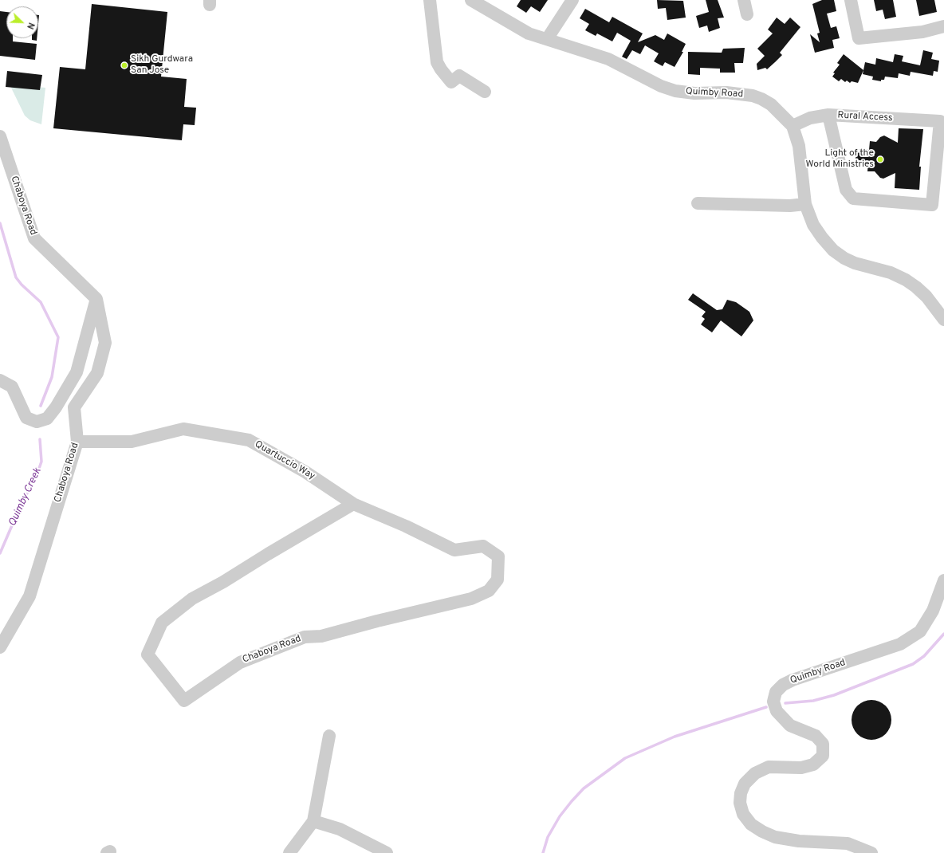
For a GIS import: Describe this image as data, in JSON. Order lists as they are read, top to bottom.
{
  "streets": {
    "street": [
      "Quimby Road",
      "Rural Access",
      "Chaboya Road",
      "Quartuccio Way"
    ]
  },
  "crossings": [
    ["Quimby Road", "Rural Access"],
    ["Chaboya Road", "Quartuccio Way"]
  ],
  "water": ["Quimby Creek"],
  "places": ["Sikh Gurdwara San Jose", "Light of the World Ministries"],
  "north": "bottom right"
}
